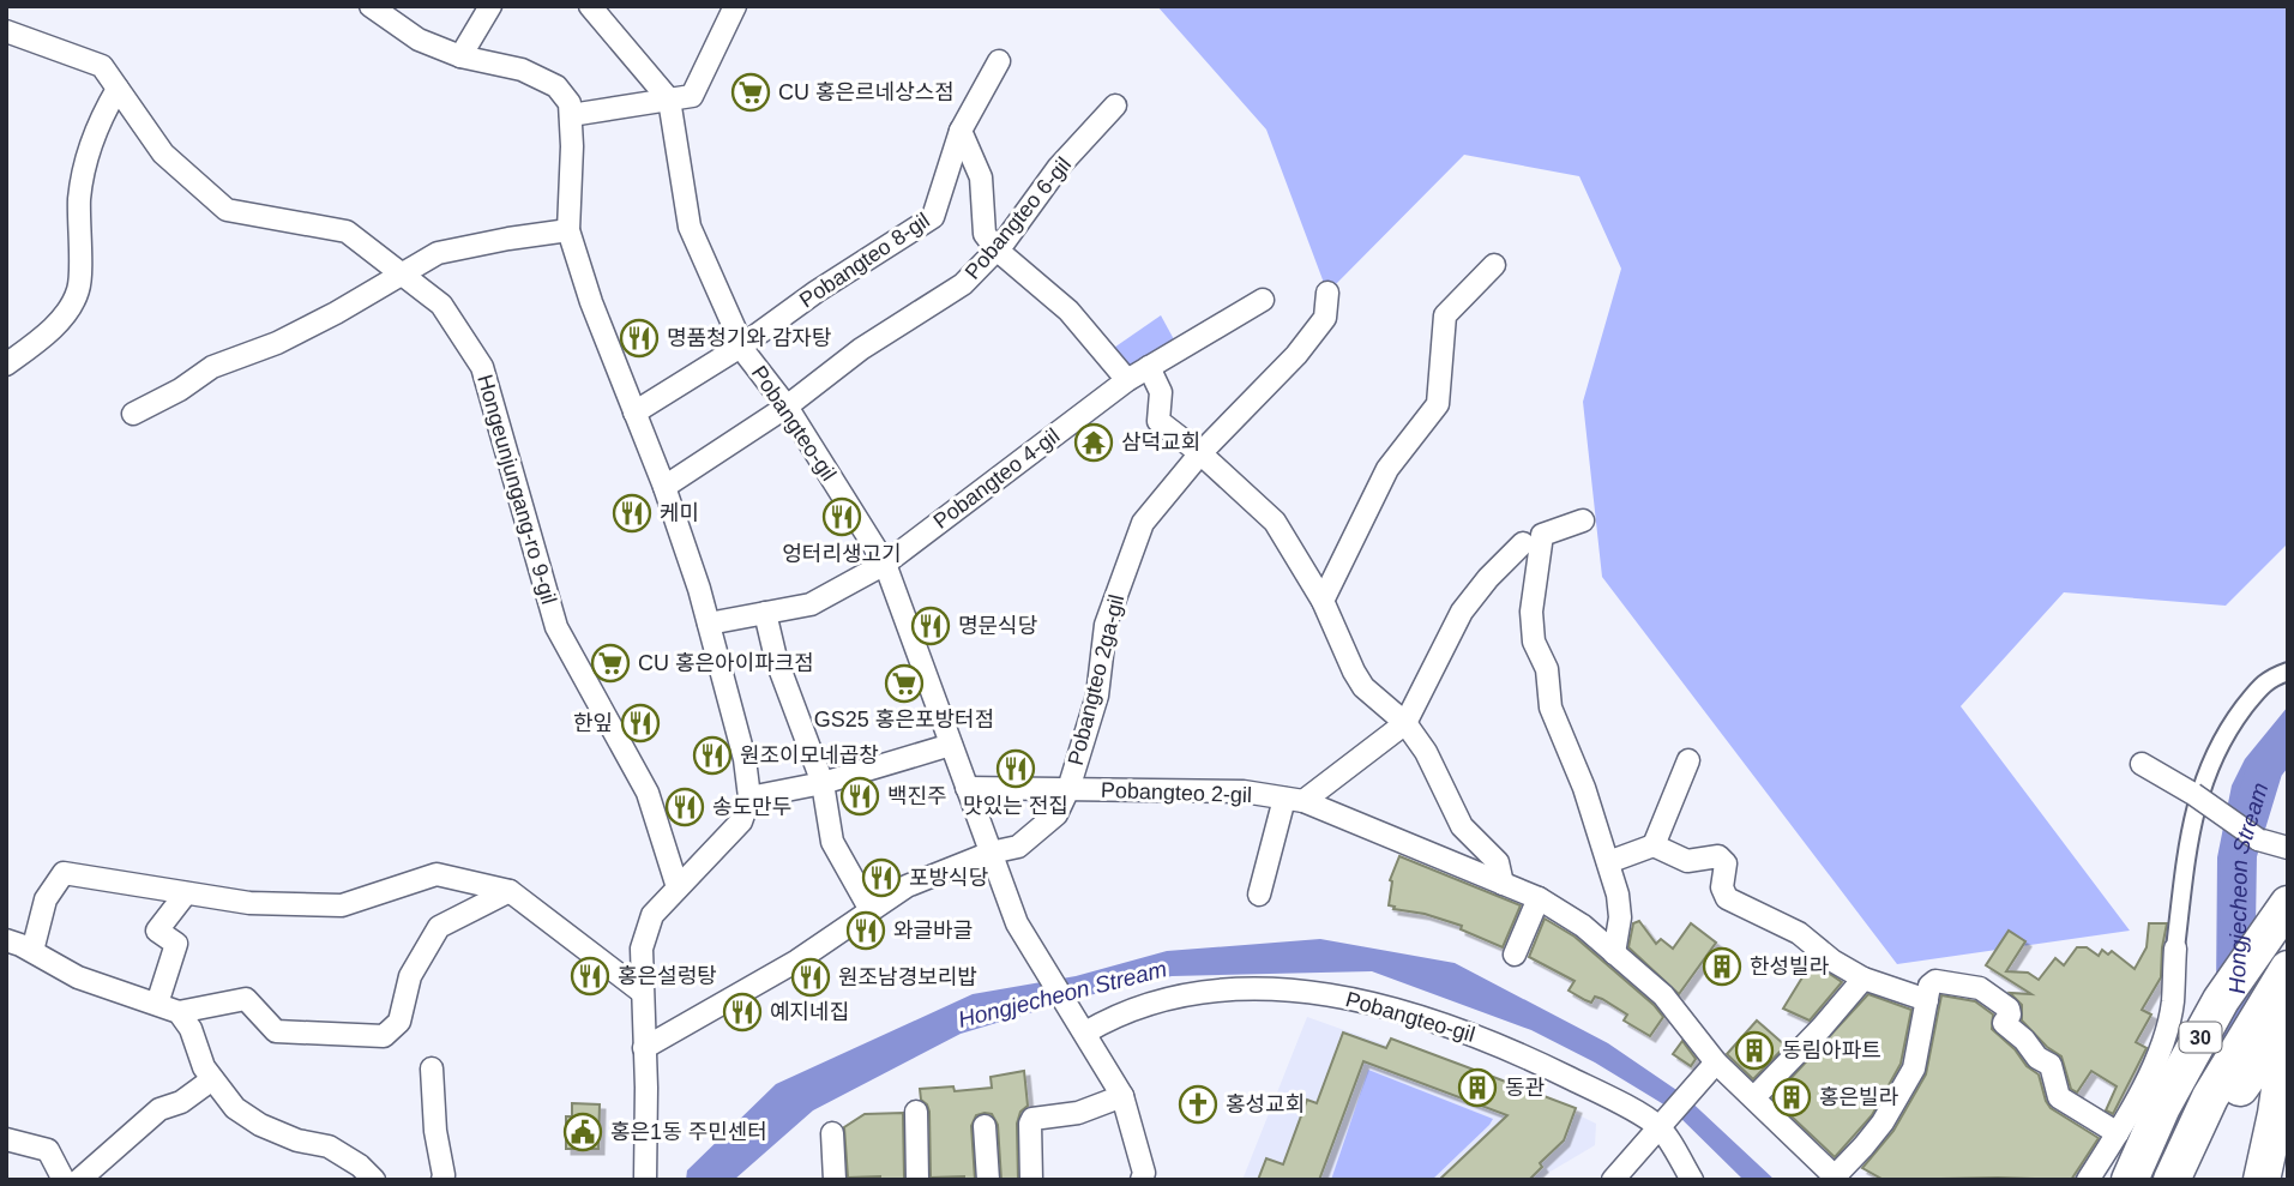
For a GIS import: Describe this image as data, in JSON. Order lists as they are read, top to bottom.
{
  "streets": {
    "main road": ["30"],
    "street": [
      "Pobangteo 6-gil",
      "Pobangteo 8-gil",
      "Pobangteo-gil",
      "Pobangteo 4-gil",
      "Hongeunjungang-ro 9-gil",
      "Pobangteo 2ga-gil",
      "Pobangteo 2-gil"
    ]
  },
  "crossings": [
    ["Pobangteo 6-gil", "Pobangteo-gil"],
    ["Pobangteo 8-gil", "Pobangteo-gil"],
    ["Pobangteo-gil", "Pobangteo 4-gil"],
    ["Pobangteo-gil", "Pobangteo 2-gil"],
    ["Pobangteo 2ga-gil", "Pobangteo 2-gil"]
  ],
  "water": ["Hongjecheon Stream"],
  "places": {
    "supermarket": ["CU 홍은르네상스점", "CU 홍은아이파크점", "GS25 홍은포방터점"],
    "restaurant": [
      "명품청기와 감자탕",
      "케미",
      "엉터리생고기",
      "명문식당",
      "한잎",
      "원조이모네곱창",
      "맛있는 전집",
      "백진주",
      "송도만두",
      "포방식당",
      "와글바글",
      "홍은설렁탕",
      "원조남경보리밥",
      "예지네집"
    ],
    "temple": ["삼덕교회"],
    "building": [
      "한성빌라",
      "동림아파트",
      "동관",
      "홍은빌라"
    ],
    "church": ["홍성교회"],
    "public building": ["홍은1동 주민센터"]
  }
}
